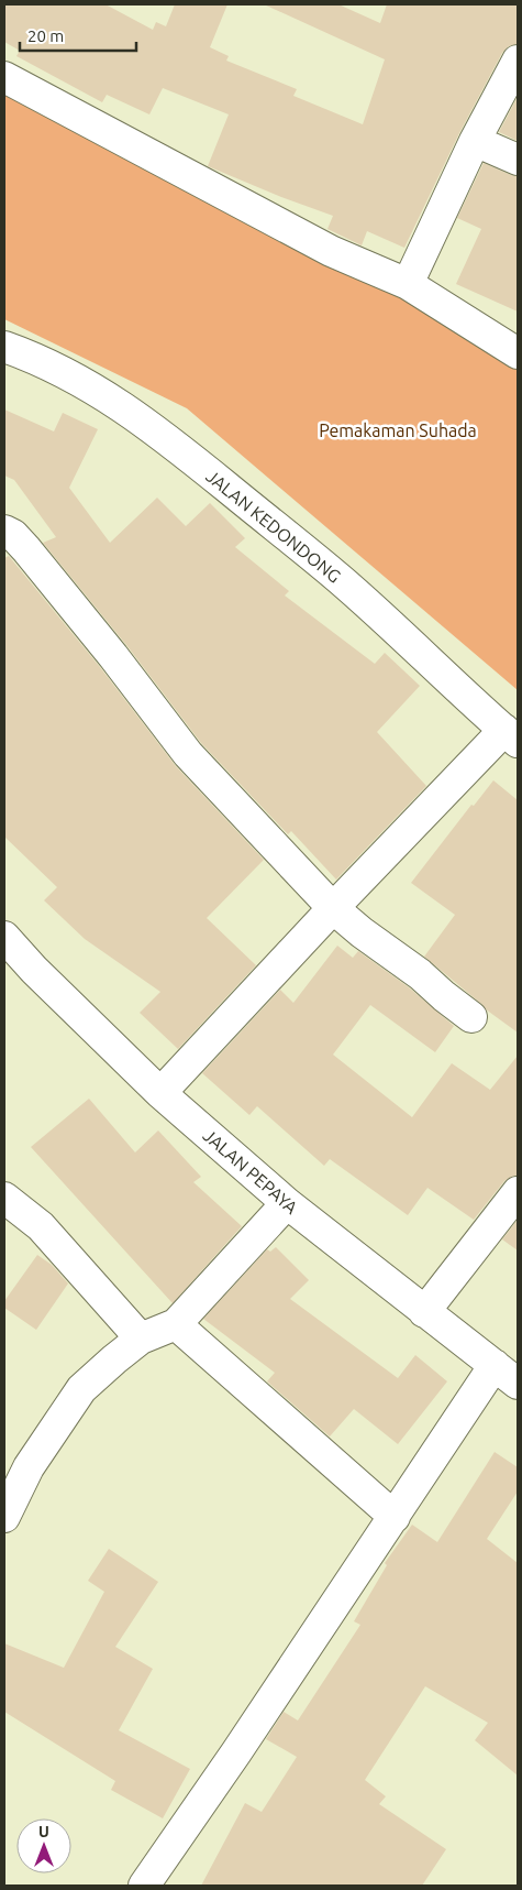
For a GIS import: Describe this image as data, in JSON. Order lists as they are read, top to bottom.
{
  "streets": {
    "street": ["JALAN KEDONDONG", "JALAN PEPAYA"]
  },
  "parks": ["Pemakaman Suhada"],
  "scale_bar": "20 m",
  "north": "top"
}
